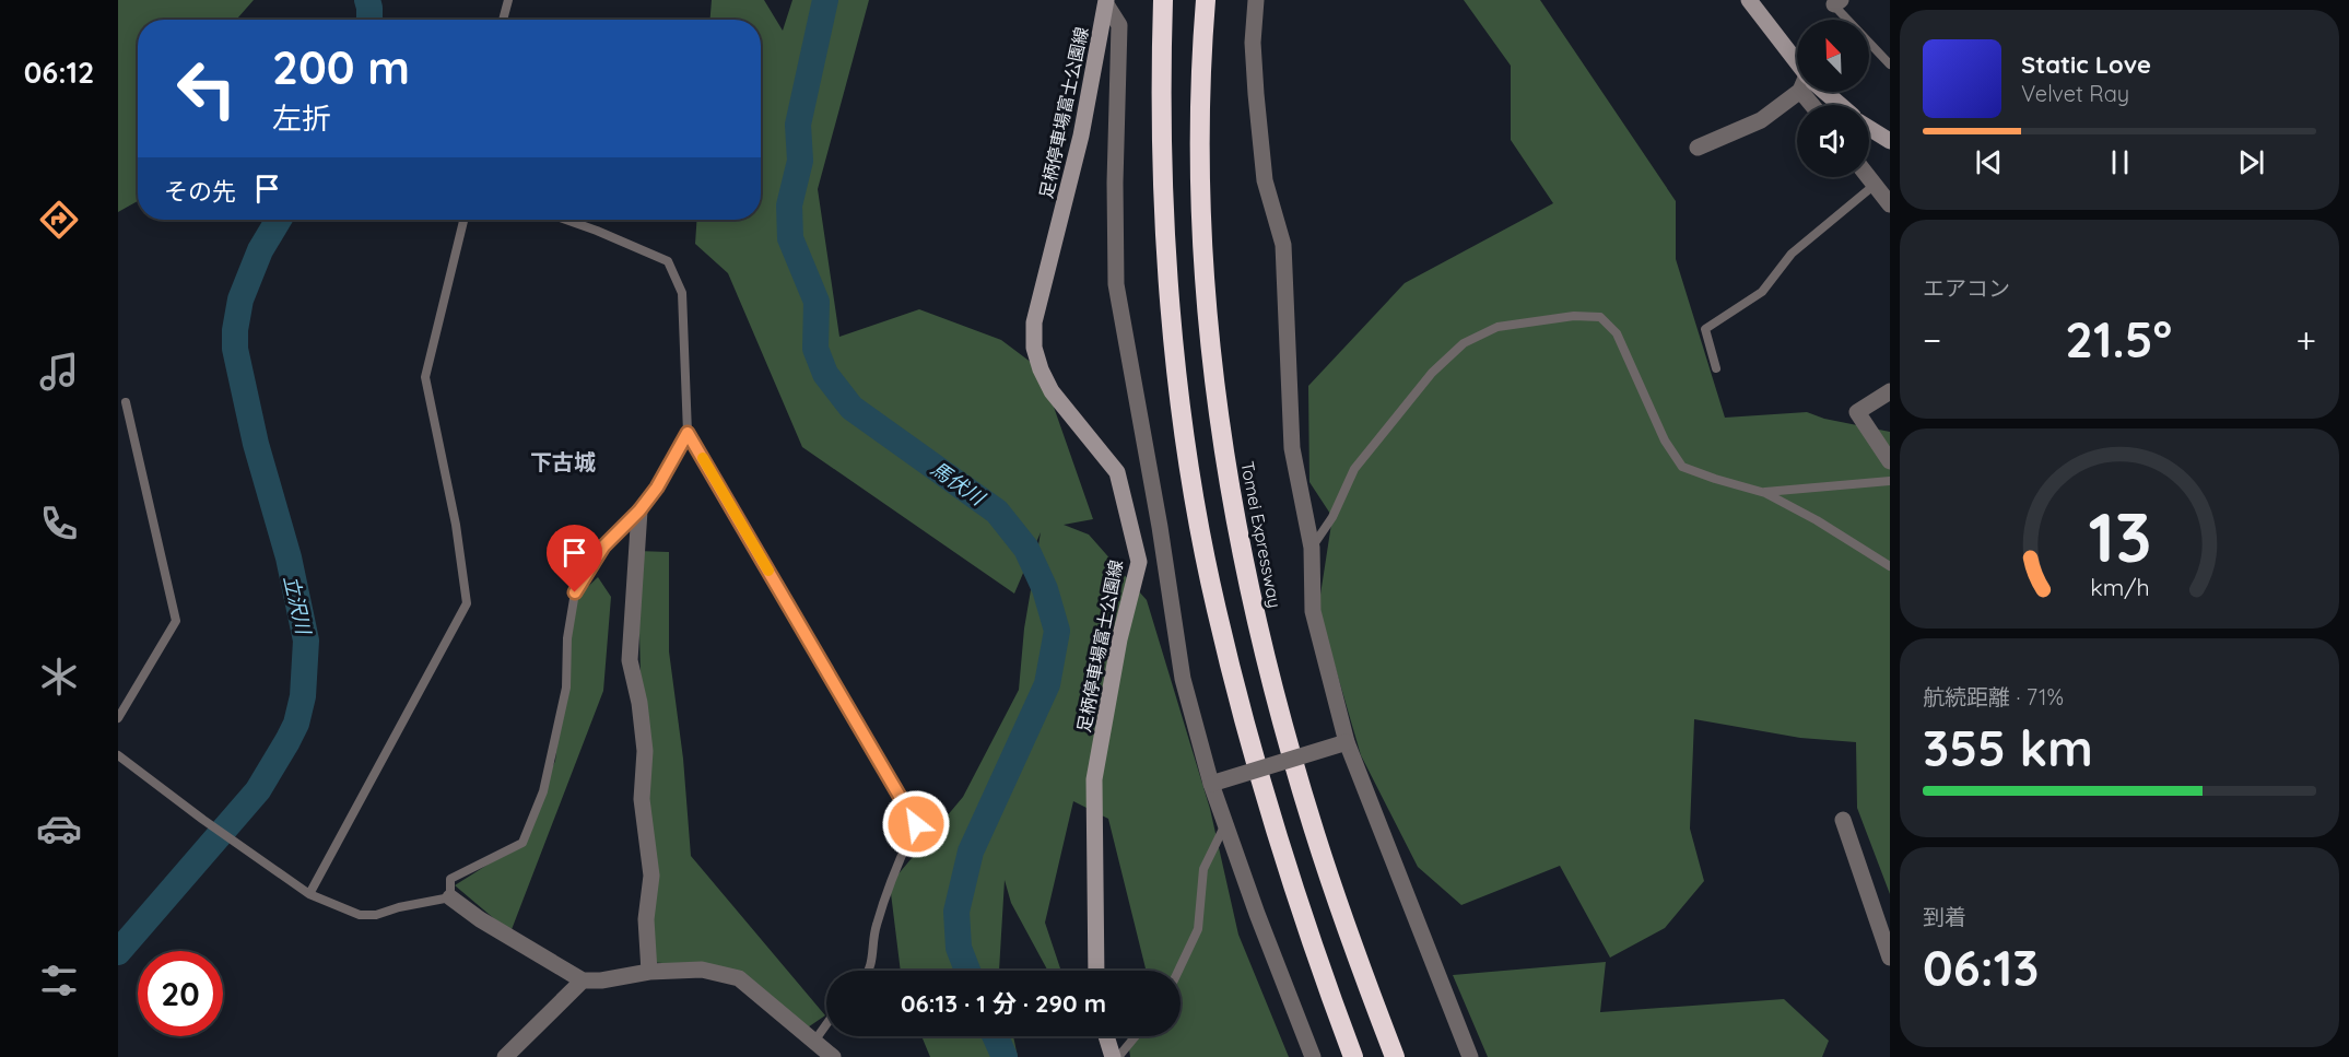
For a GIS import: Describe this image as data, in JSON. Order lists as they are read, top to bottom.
{
  "streets": {
    "highway": ["Tomei Expressway"],
    "main road": ["足柄停車場富士公園線"]
  },
  "districts": ["下古城"],
  "water": ["馬伏川", "立沢川"],
  "north": "top left",
  "page": {
    "tabs": "06:12",
    "turn": ["200 m", "左折"],
    "song": ["Static Love", "Velvet Ray"],
    "then": "その先",
    "tile": [
      "エアコン",
      ["航続距離 · 71%", "355 km"],
      ["到着", "06:13"]
    ],
    "heat": ["−", "21.5°", "+"],
    "limit": "20",
    "trip": "06:13 · 1 分 · 290 m",
    "gauge": ["13", "km/h"]
  }
}
